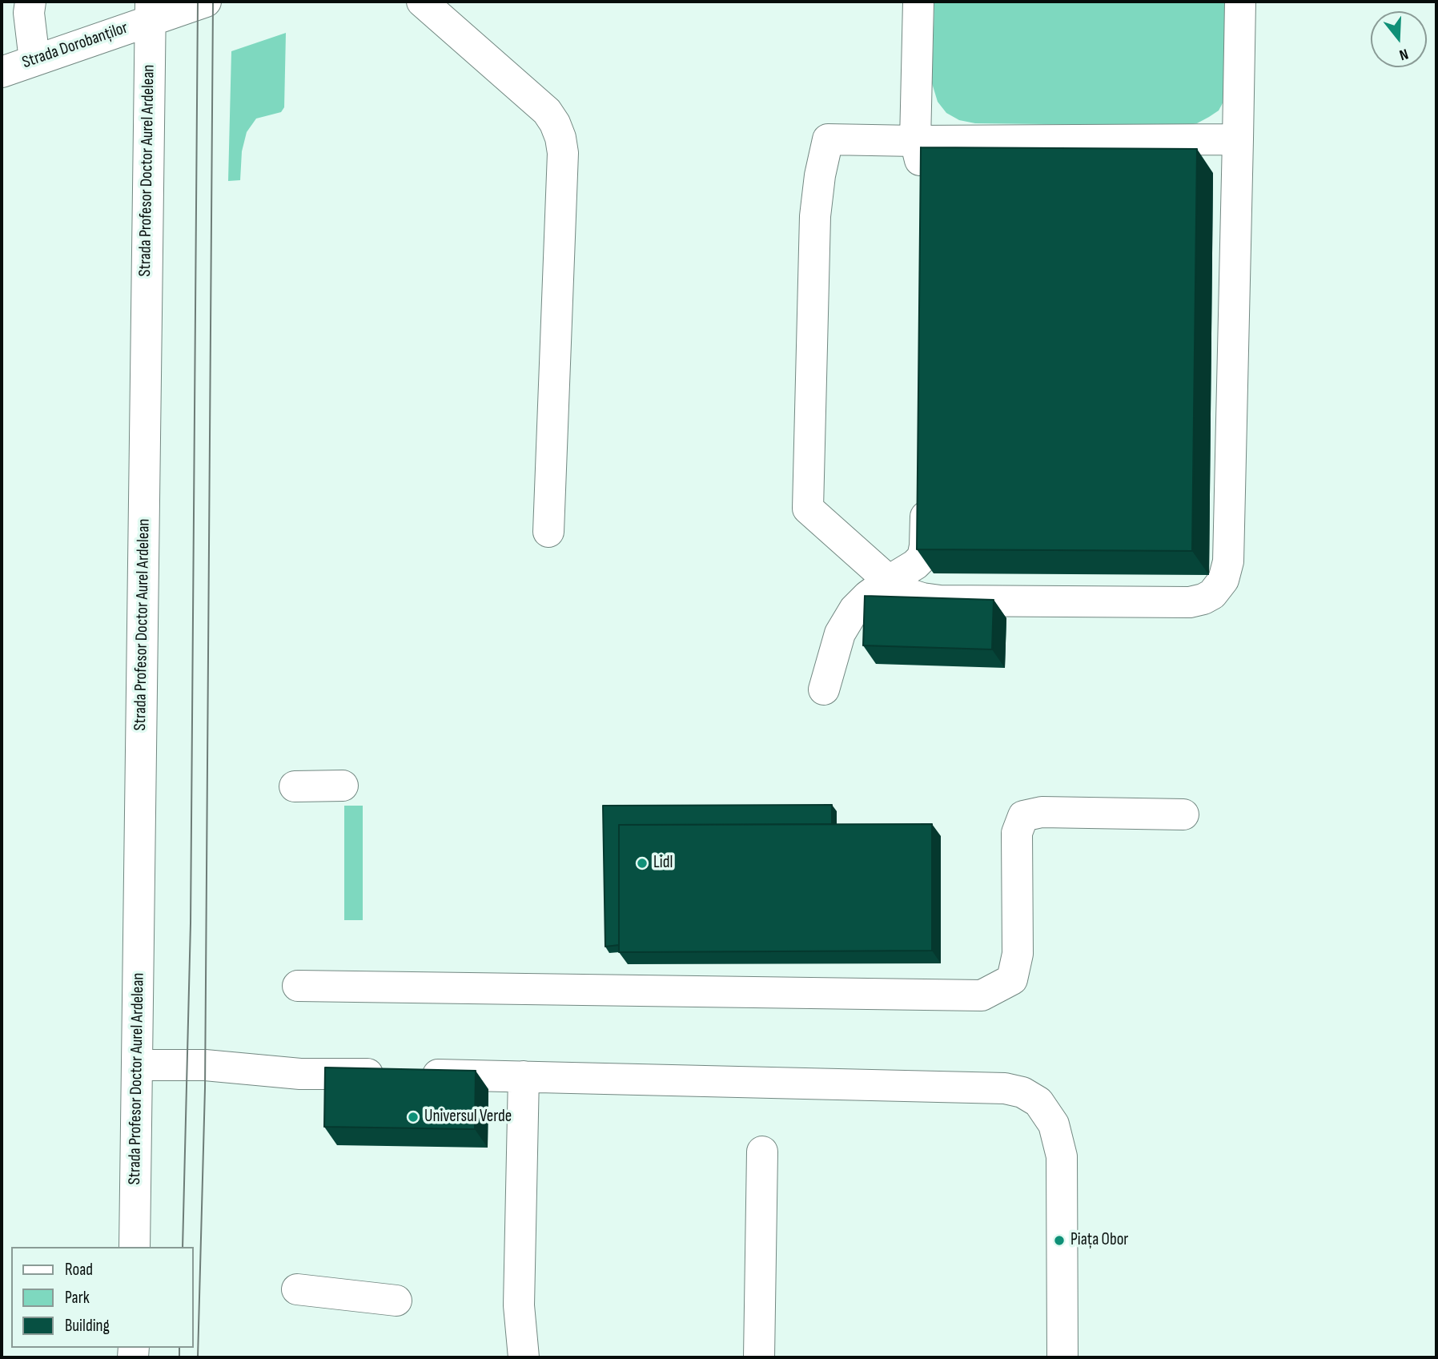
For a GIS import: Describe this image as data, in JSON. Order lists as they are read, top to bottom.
{
  "streets": {
    "main road": ["Strada Dorobanților", "Strada Profesor Doctor Aurel Ardelean"]
  },
  "crossings": [
    ["Strada Dorobanților", "Strada Profesor Doctor Aurel Ardelean"]
  ],
  "places": ["Lidl", "Universul Verde", "Piața Obor"],
  "legend": ["Road", "Park", "Building"],
  "north": "bottom"
}
